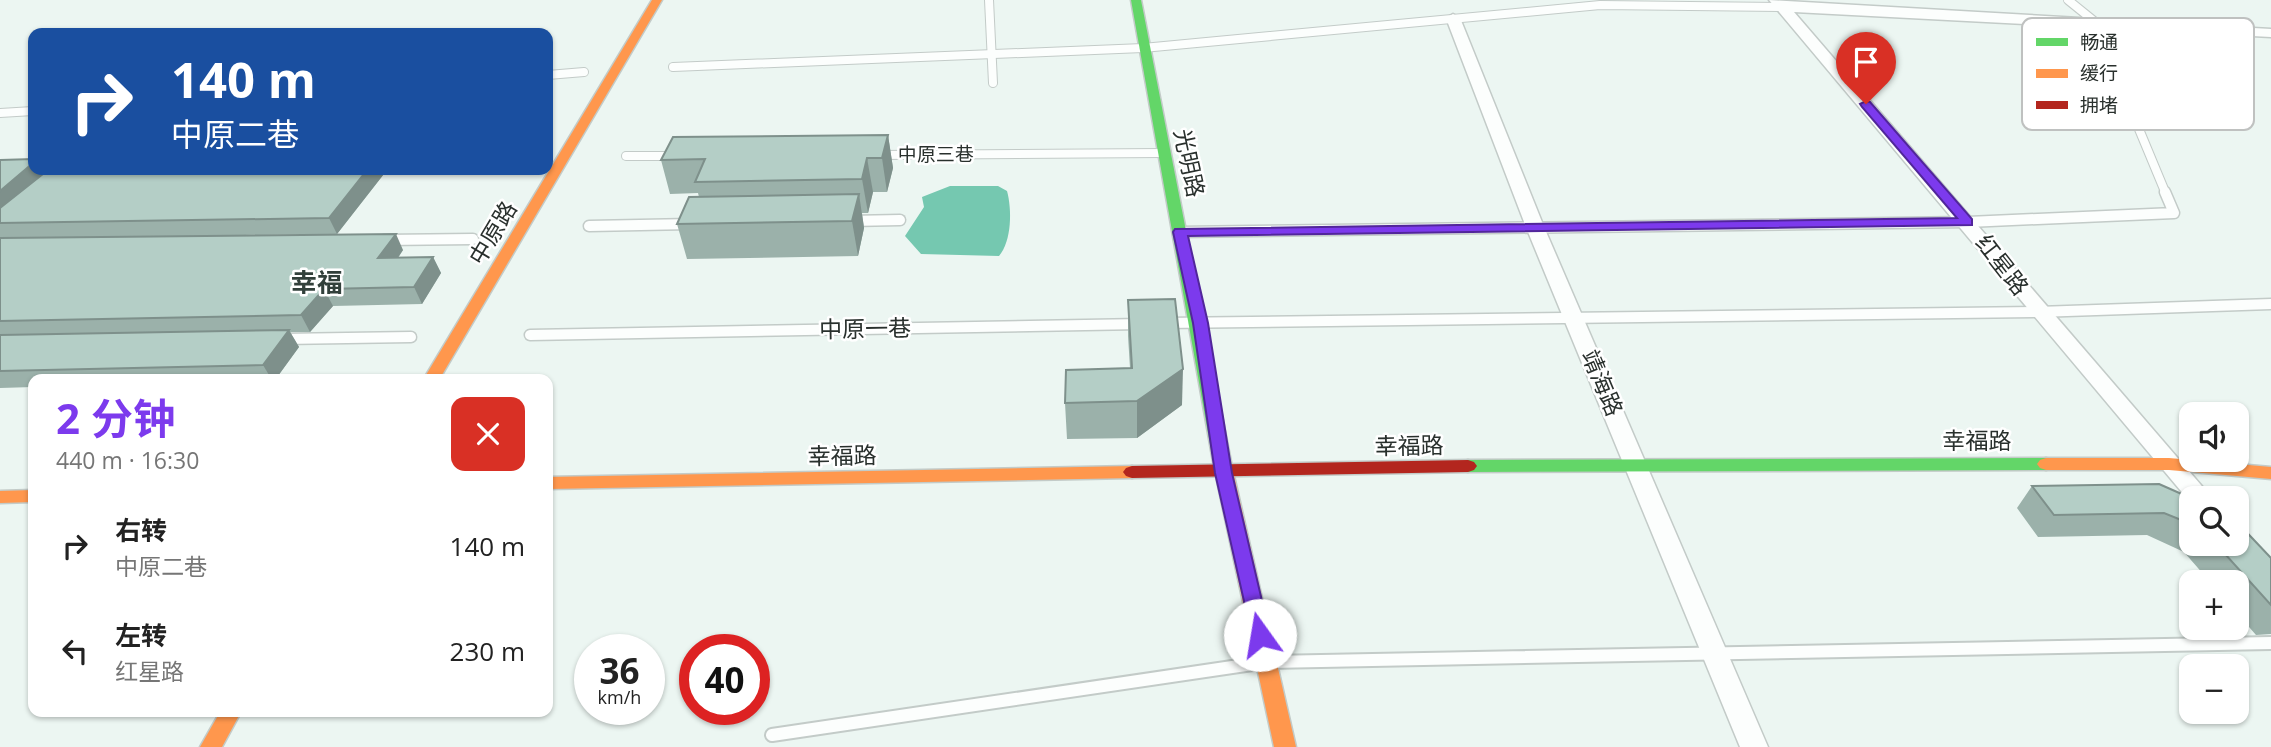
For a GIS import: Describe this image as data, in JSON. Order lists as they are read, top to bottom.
{
  "streets": {
    "street": [
      "光明路",
      "中原路",
      "红星路",
      "靖海路",
      "幸福路"
    ],
    "lane": ["中原三巷", "中原一巷"]
  },
  "crossings": [
    ["中原三巷", "光明路"],
    ["光明路", "中原一巷"],
    ["光明路", "幸福路"],
    ["红星路", "中原一巷"],
    ["红星路", "幸福路"],
    ["中原一巷", "靖海路"],
    ["靖海路", "幸福路"]
  ],
  "districts": ["幸福"],
  "legend": ["畅通", "缓行", "拥堵"],
  "page": {
    "turn": ["140 m", "中原二巷"],
    "heading": ["2 分钟", "440 m · 16:30"],
    "map_buttons": ["+", "−"],
    "list": [
      {
        "name": "右转",
        "note": "中原二巷",
        "value": "140 m"
      },
      {
        "name": "左转",
        "note": "红星路",
        "value": "230 m"
      }
    ],
    "speed": "36 km/h",
    "limit": "40"
  }
}
